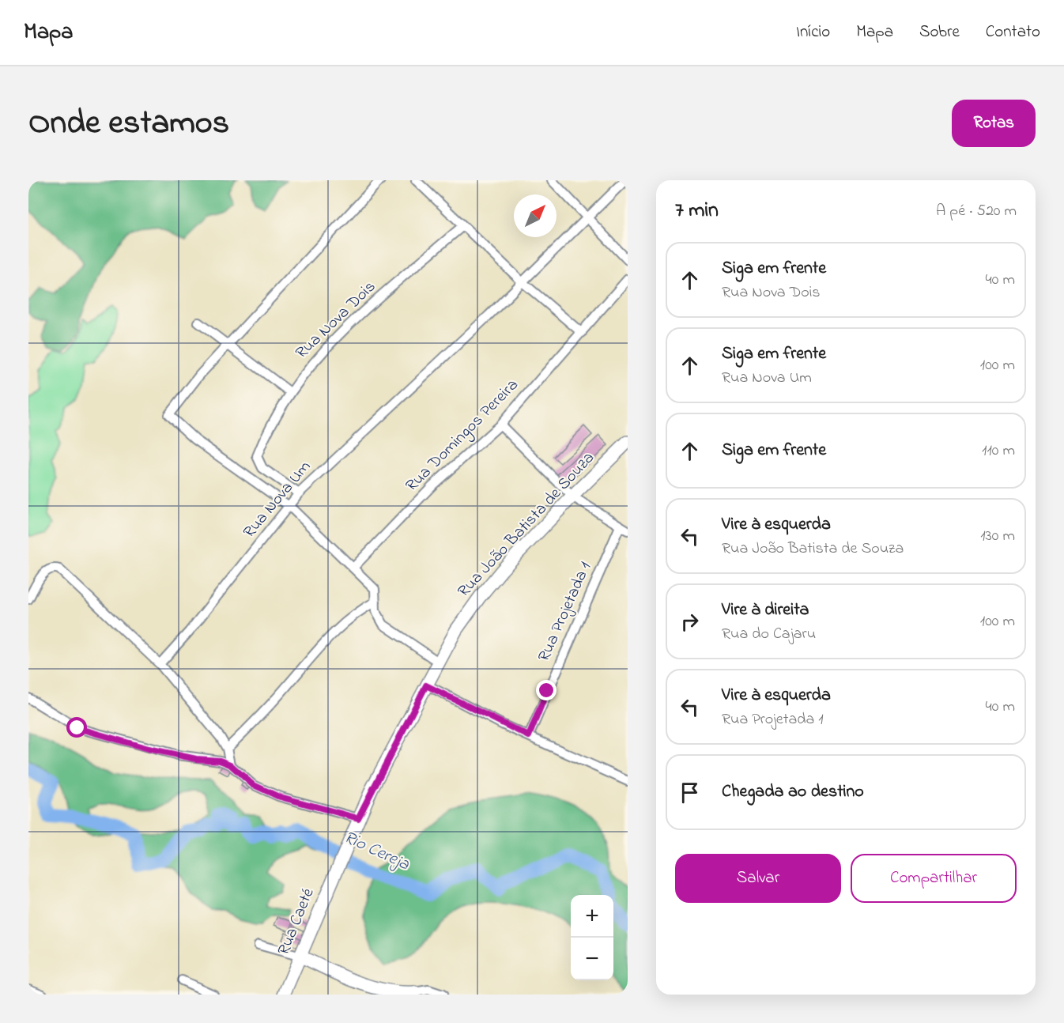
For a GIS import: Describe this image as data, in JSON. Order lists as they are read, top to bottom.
{
  "streets": {
    "street": [
      "Rua Nova Dois",
      "Rua Domingos Pereira",
      "Rua Nova Um",
      "Rua João Batista de Souza",
      "Rua Projetada 1",
      "Rua Caeté"
    ]
  },
  "crossings": [
    ["Rua Nova Dois", "Rua Nova Um"],
    ["Rua João Batista de Souza", "Rua Caeté"]
  ],
  "water": ["Rio Cereja"],
  "north": "top right",
  "page": {
    "header": "Mapa",
    "nav": [
      "Início",
      "Mapa",
      "Sobre",
      "Contato"
    ],
    "title": "Onde estamos",
    "buttons": [
      "Rotas",
      ["Salvar", "Compartilhar"]
    ],
    "heading": ["7 min", "A pé · 520 m"],
    "list": [
      ["Siga em frente", "Rua Nova Dois", "40 m"],
      ["Siga em frente", "Rua Nova Um", "100 m"],
      ["Siga em frente", "110 m"],
      ["Vire à esquerda", "Rua João Batista de Souza", "130 m"],
      ["Vire à direita", "Rua do Cajaru", "100 m"],
      ["Vire à esquerda", "Rua Projetada 1", "40 m"],
      "Chegada ao destino"
    ],
    "map_buttons": ["+", "−"]
  }
}
